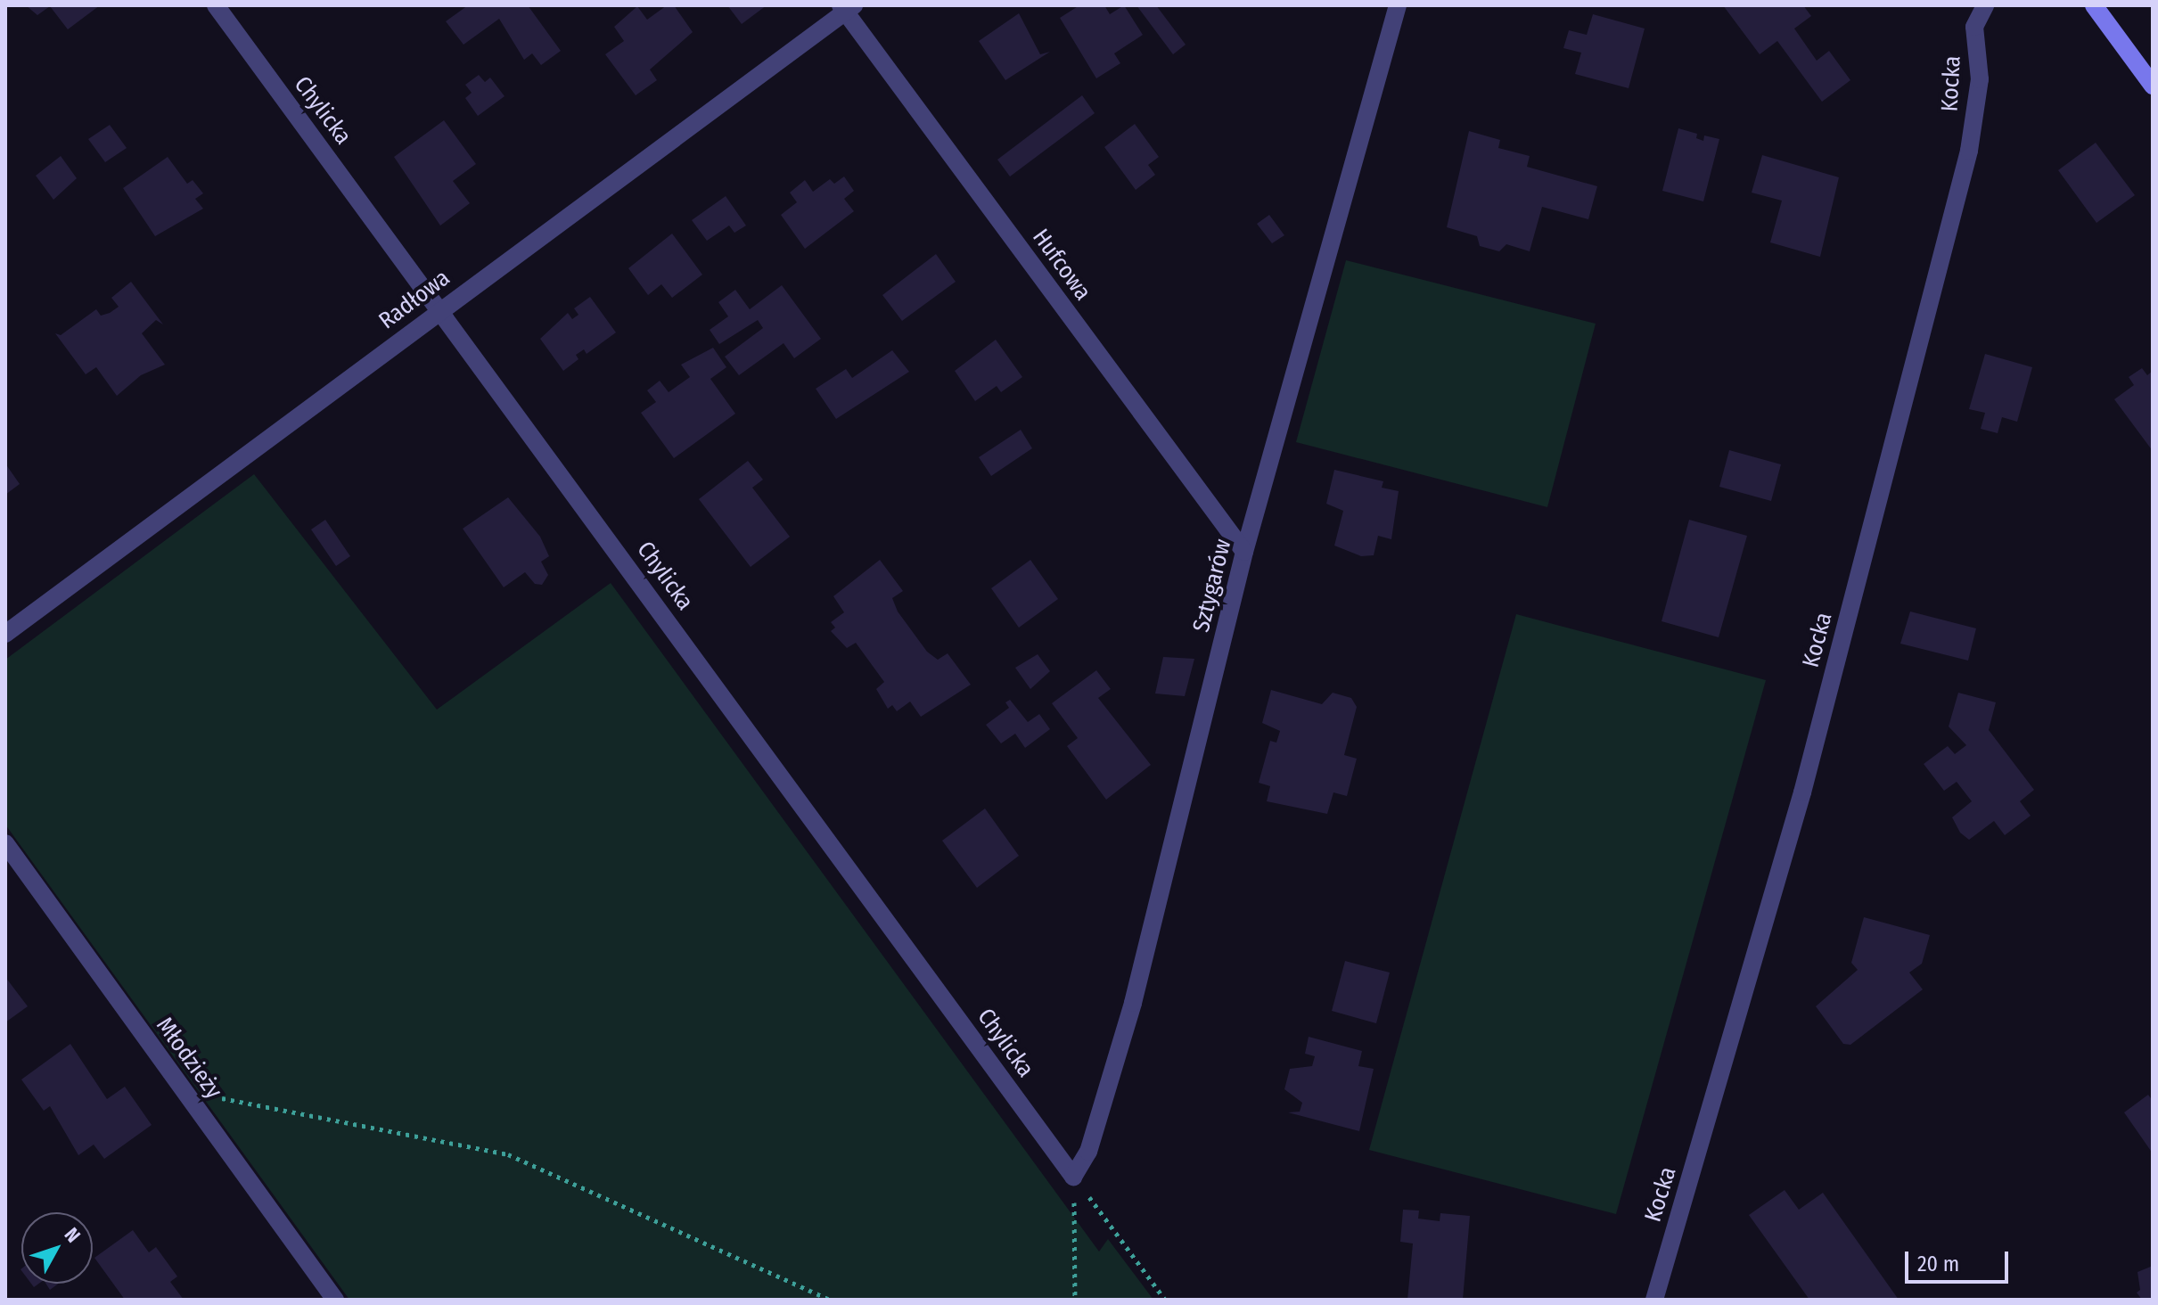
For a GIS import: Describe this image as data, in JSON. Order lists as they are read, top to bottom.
{
  "streets": {
    "street": [
      "Kocka",
      "Chylicka",
      "Hufcowa",
      "Radłowa",
      "Sztygarów",
      "Młodzieży"
    ]
  },
  "crossings": [
    ["Chylicka", "Radłowa"],
    ["Chylicka", "Sztygarów"],
    ["Hufcowa", "Radłowa"],
    ["Hufcowa", "Sztygarów"]
  ],
  "scale_bar": "20 m",
  "north": "top right"
}
